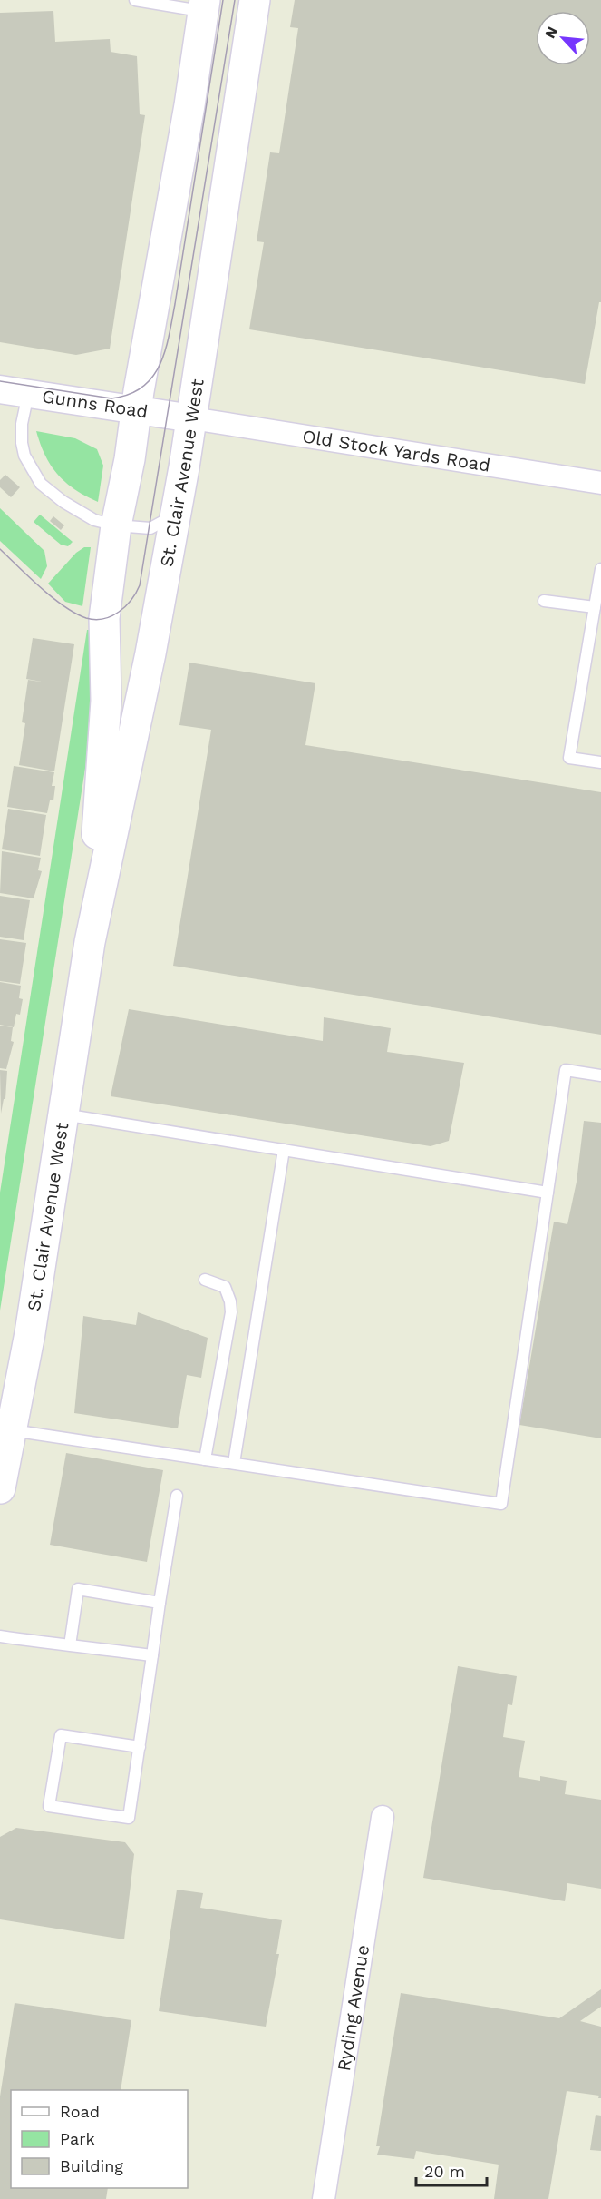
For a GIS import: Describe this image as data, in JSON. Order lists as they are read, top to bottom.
{
  "streets": {
    "main road": ["St. Clair Avenue West"],
    "street": ["Gunns Road", "Old Stock Yards Road", "Ryding Avenue"]
  },
  "crossings": [
    ["Gunns Road", "Old Stock Yards Road"],
    ["Gunns Road", "St. Clair Avenue West"],
    ["Old Stock Yards Road", "St. Clair Avenue West"]
  ],
  "legend": ["Road", "Park", "Building"],
  "scale_bar": "20 m",
  "north": "top left"
}
